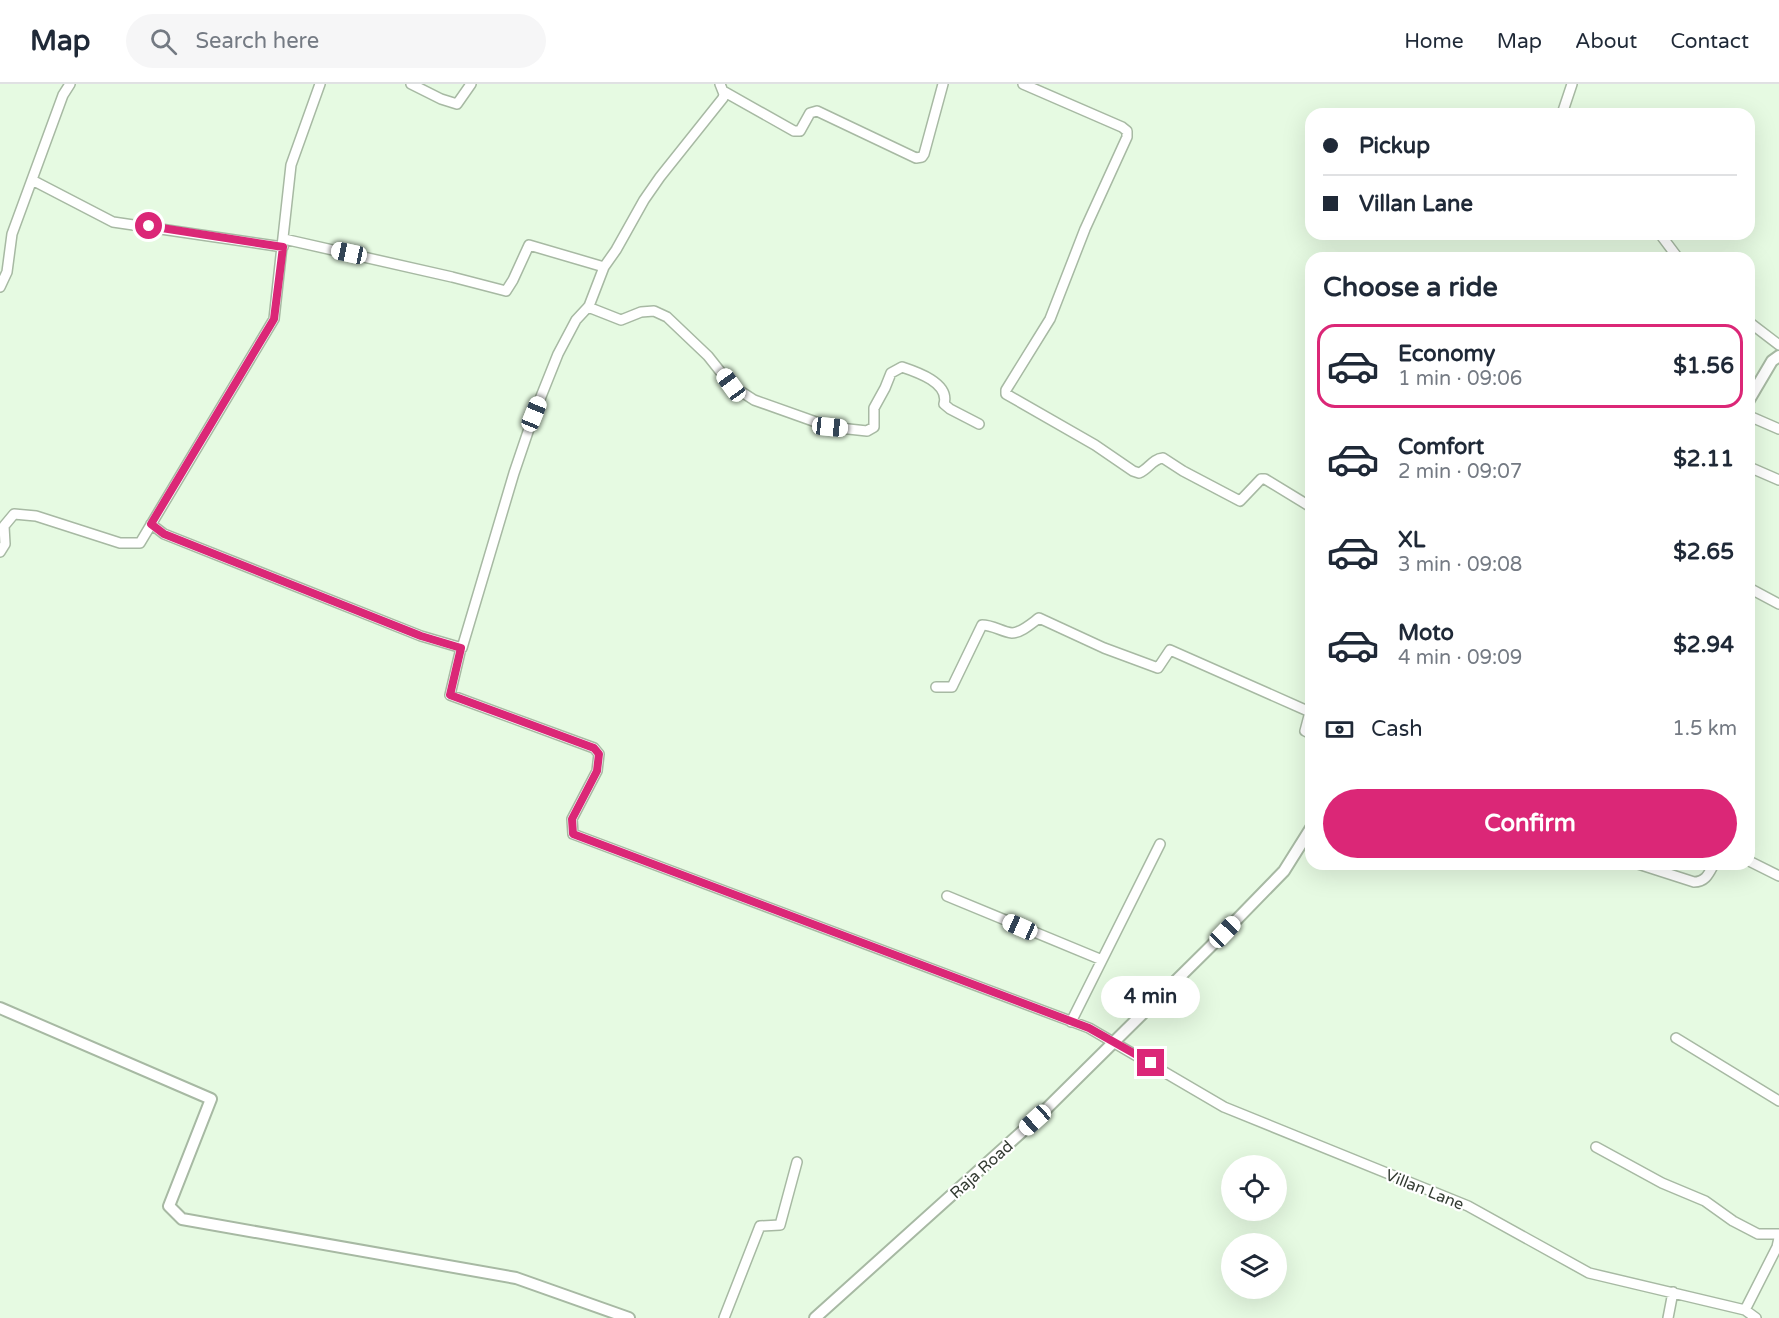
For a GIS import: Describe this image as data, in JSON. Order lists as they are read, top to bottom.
{
  "streets": {
    "street": ["Raja Road", "Villan Lane"]
  },
  "crossings": [
    ["Raja Road", "Villan Lane"]
  ],
  "page": {
    "header": "Map",
    "search": "Search here",
    "nav": [
      "Home",
      "Map",
      "About",
      "Contact"
    ],
    "banner": ["Pickup", "Villan Lane"],
    "heading": "Choose a ride",
    "list": [
      {
        "name": "Economy",
        "note": "1 min · 09:06",
        "value": "$1.56"
      },
      {
        "name": "Comfort",
        "note": "2 min · 09:07",
        "value": "$2.11"
      },
      {
        "name": "XL",
        "note": "3 min · 09:08",
        "value": "$2.65"
      },
      {
        "name": "Moto",
        "note": "4 min · 09:09",
        "value": "$2.94"
      }
    ],
    "pay": ["Cash", "1.5 km"],
    "buttons": "Confirm",
    "bubble": "4 min"
  }
}
